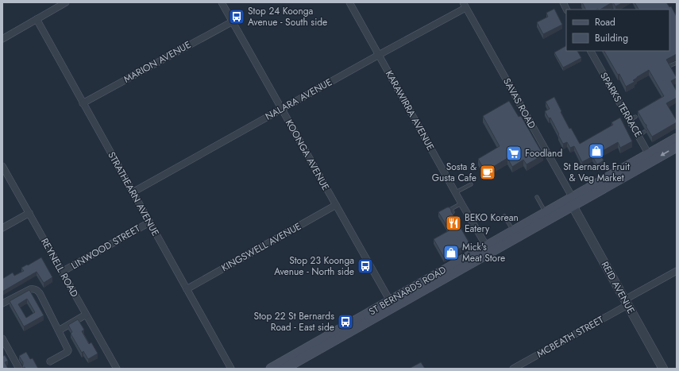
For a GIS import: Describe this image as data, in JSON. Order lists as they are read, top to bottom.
{
  "streets": {
    "main road": ["ST BERNARDS ROAD"],
    "street": [
      "MARION AVENUE",
      "NALARA AVENUE",
      "SAVAS ROAD",
      "SPARKS TERRACE",
      "KARAWIRRA AVENUE",
      "KOONGA AVENUE",
      "STRATHEARN AVENUE",
      "LINWOOD STREET",
      "KINGSWELL AVENUE",
      "REYNELL ROAD",
      "REID AVENUE",
      "MCBEATH STREET"
    ]
  },
  "crossings": [
    ["MARION AVENUE", "KOONGA AVENUE"],
    ["MARION AVENUE", "STRATHEARN AVENUE"],
    ["NALARA AVENUE", "SAVAS ROAD"],
    ["NALARA AVENUE", "KARAWIRRA AVENUE"],
    ["NALARA AVENUE", "KOONGA AVENUE"],
    ["NALARA AVENUE", "STRATHEARN AVENUE"],
    ["SAVAS ROAD", "REID AVENUE"],
    ["SAVAS ROAD", "ST BERNARDS ROAD"],
    ["SPARKS TERRACE", "ST BERNARDS ROAD"],
    ["KARAWIRRA AVENUE", "ST BERNARDS ROAD"],
    ["KOONGA AVENUE", "KINGSWELL AVENUE"],
    ["KOONGA AVENUE", "ST BERNARDS ROAD"],
    ["STRATHEARN AVENUE", "LINWOOD STREET"],
    ["STRATHEARN AVENUE", "KINGSWELL AVENUE"],
    ["LINWOOD STREET", "REYNELL ROAD"],
    ["REID AVENUE", "ST BERNARDS ROAD"],
    ["REID AVENUE", "MCBEATH STREET"]
  ],
  "places": {
    "bus stop": ["Stop 24 Koonga Avenue - South side", "Stop 23 Koonga Avenue - North side", "Stop 22 St Bernards Road - East side"],
    "shop": ["St Bernards Fruit & Veg Market", "Mick's Meat Store"],
    "supermarket": ["Foodland"],
    "cafe": ["Sosta & Gusta Cafe"],
    "restaurant": ["BEKO Korean Eatery"]
  },
  "legend": ["Road", "Building"]
}
